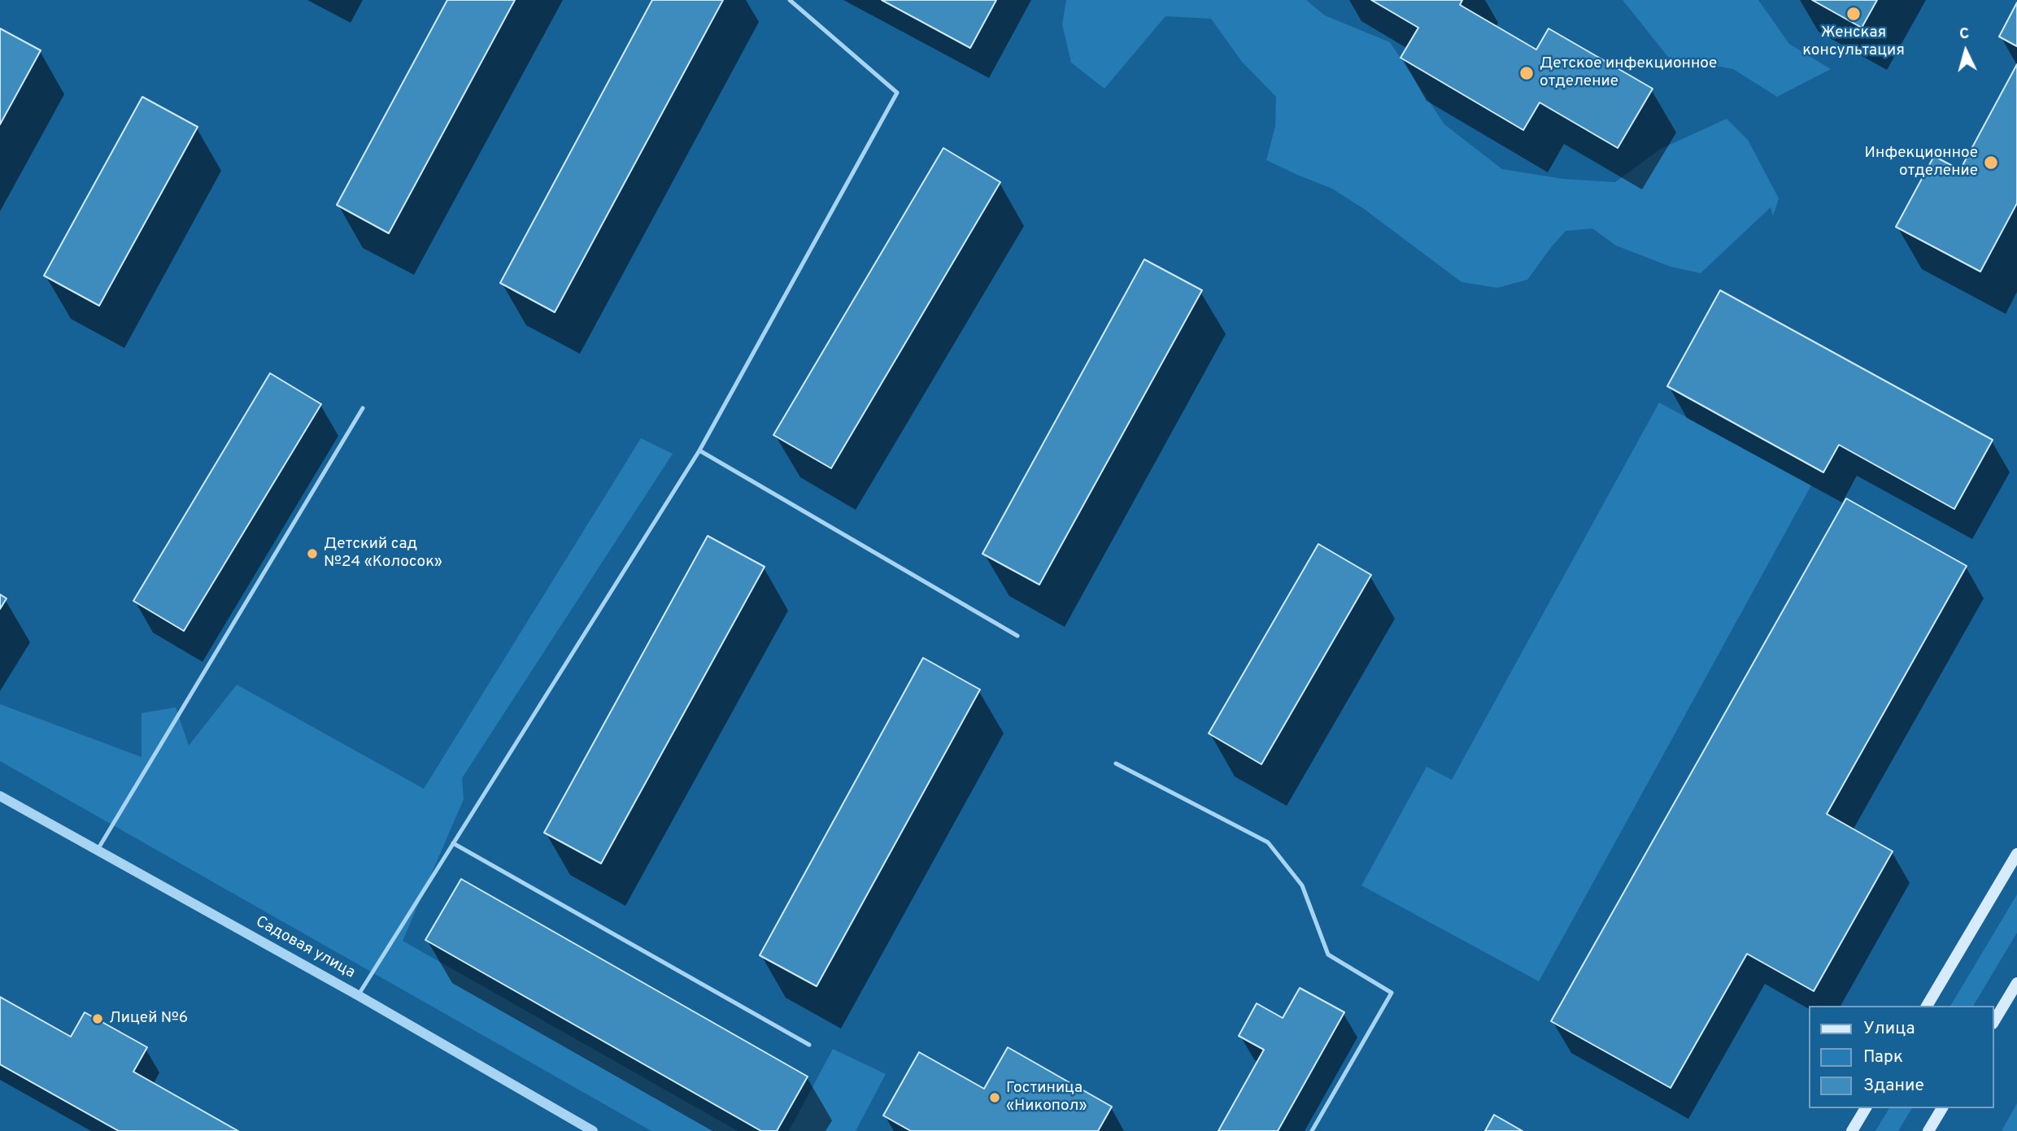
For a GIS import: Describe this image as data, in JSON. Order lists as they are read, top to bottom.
{
  "streets": {
    "street": ["Садовая улица"]
  },
  "places": [
    "Женская консультация",
    "Детское инфекционное отделение",
    "Инфекционное отделение",
    "Детский сад №24 «Колосок»",
    "Лицей №6",
    "Гостиница «Никопол»"
  ],
  "legend": ["Улица", "Парк", "Здание"],
  "north": "top"
}
